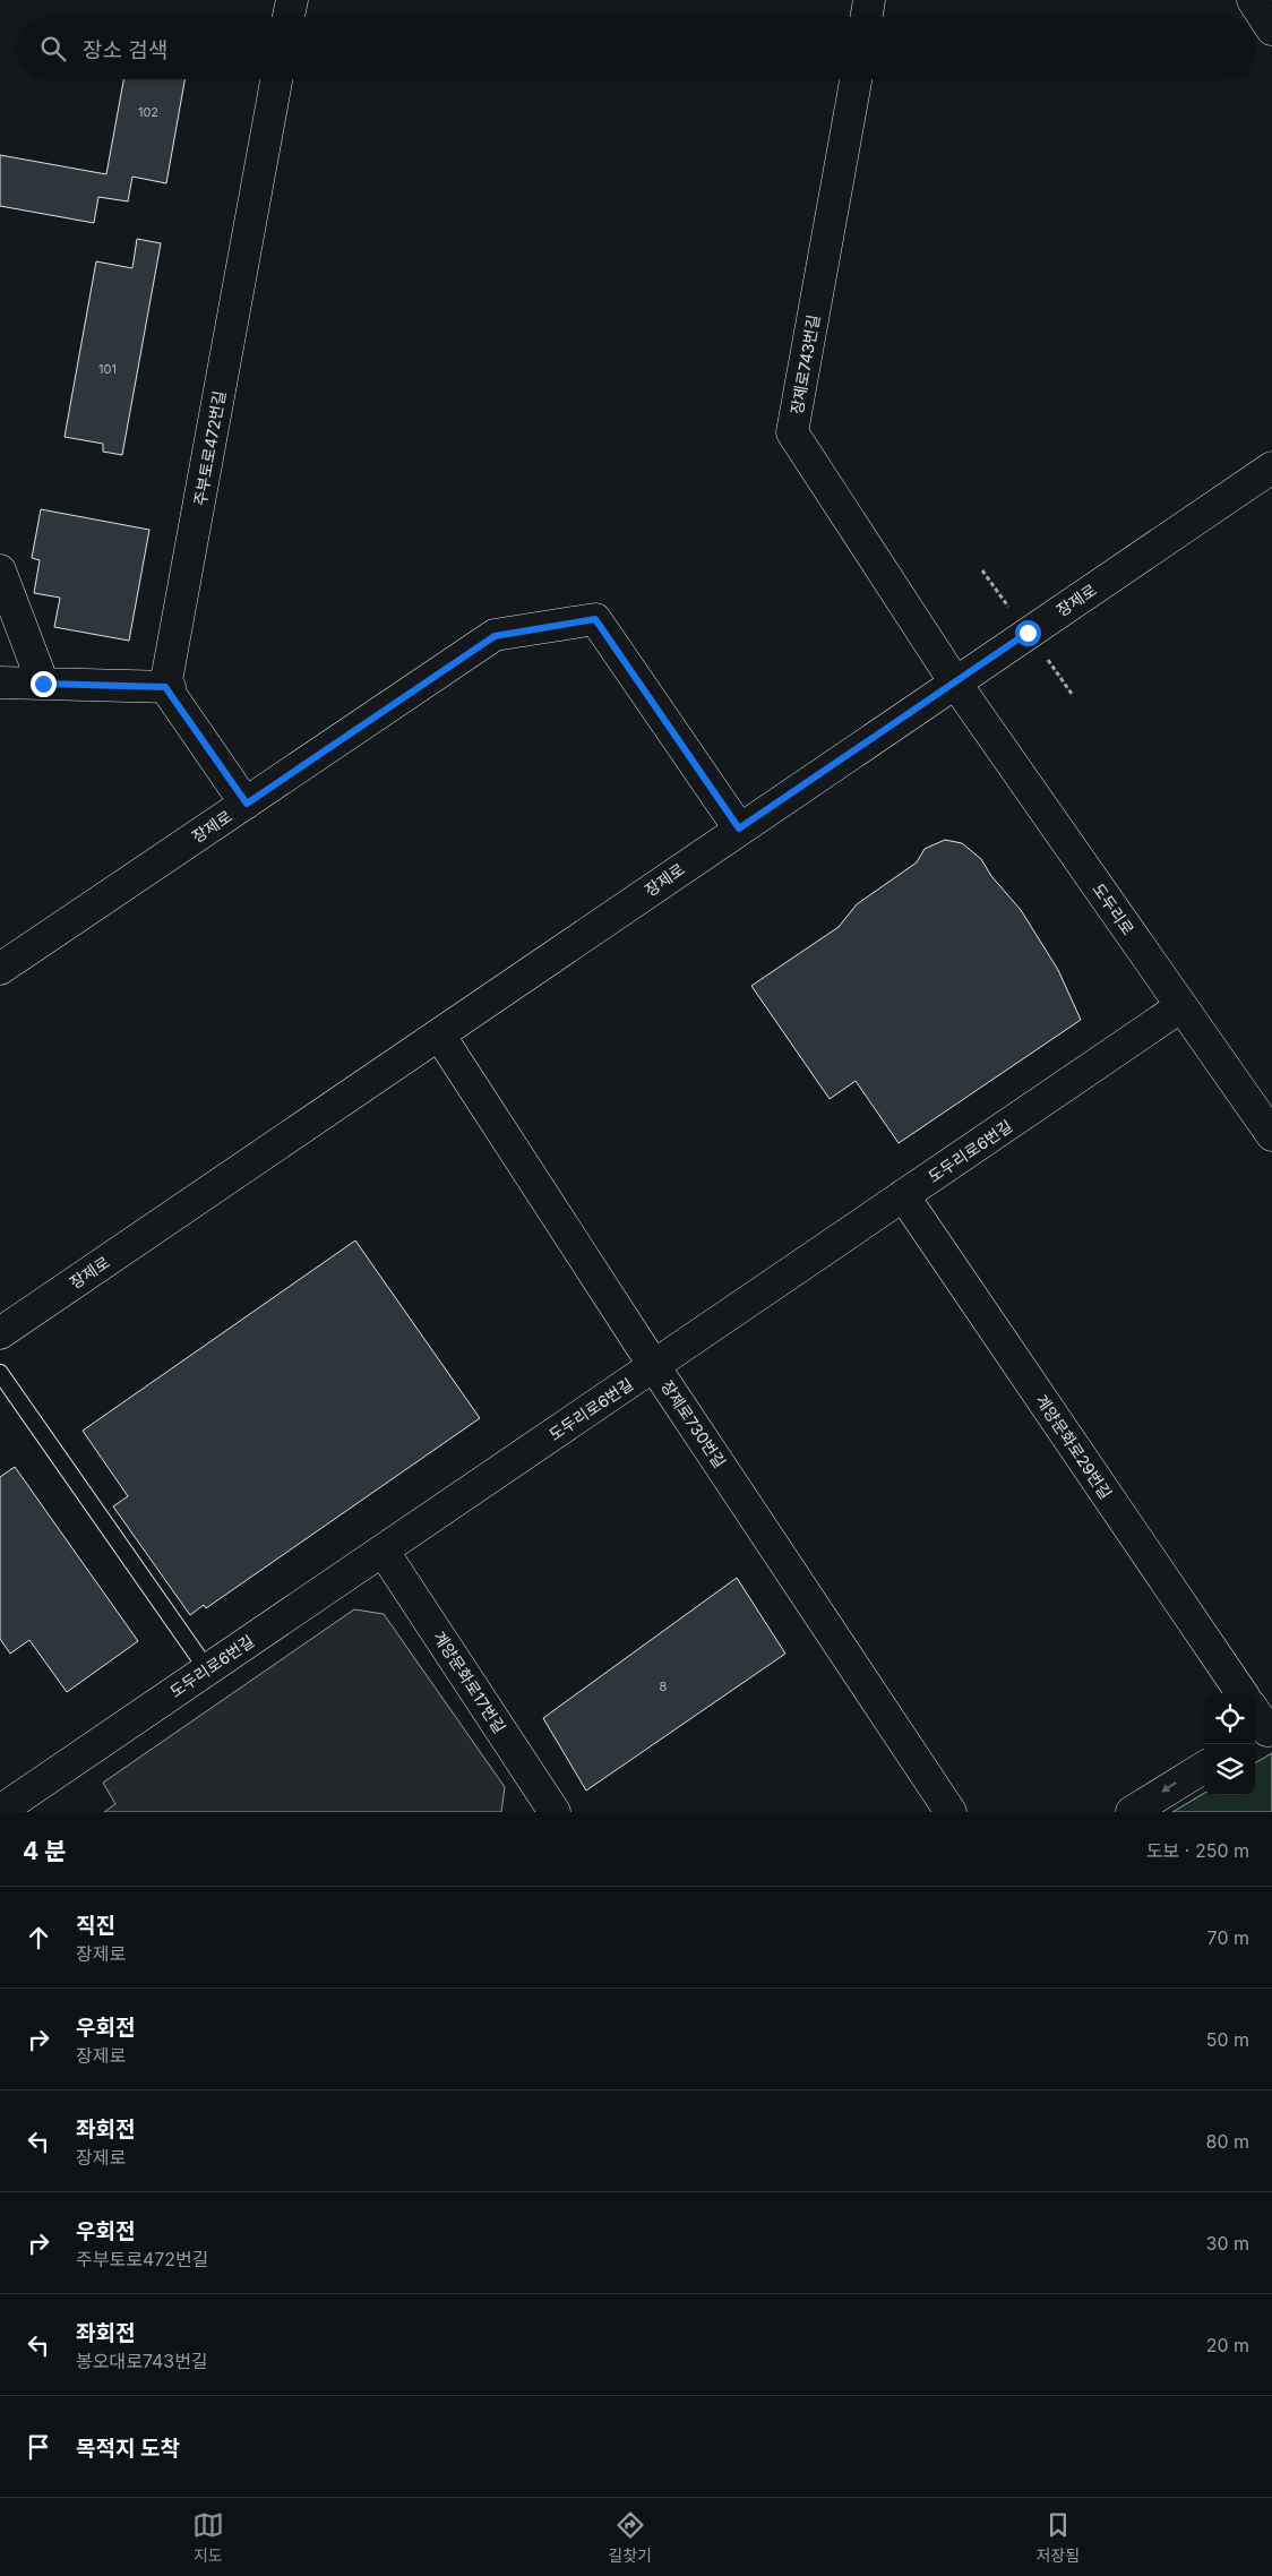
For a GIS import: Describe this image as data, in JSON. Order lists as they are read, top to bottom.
{
  "streets": {
    "street": [
      "장제로743번길",
      "주부토로472번길",
      "장제로",
      "도두리로",
      "도두리로6번길",
      "장제로730번길",
      "계양문화로29번길",
      "계양문화로17번길"
    ]
  },
  "crossings": [
    ["장제로743번길", "장제로"],
    ["장제로743번길", "도두리로"],
    ["장제로", "도두리로"],
    ["장제로", "장제로730번길"],
    ["도두리로", "도두리로6번길"],
    ["도두리로6번길", "장제로730번길"],
    ["도두리로6번길", "계양문화로29번길"],
    ["도두리로6번길", "계양문화로17번길"]
  ],
  "house_numbers": ["102", "101", "8"],
  "page": {
    "search": "장소 검색",
    "heading": ["4 분", "도보 · 250 m"],
    "list": [
      ["직진", "장제로", "70 m"],
      ["우회전", "장제로", "50 m"],
      ["좌회전", "장제로", "80 m"],
      ["우회전", "주부토로472번길", "30 m"],
      ["좌회전", "봉오대로743번길", "20 m"],
      "목적지 도착"
    ],
    "nav": ["지도", "길찾기", "저장됨"]
  }
}
